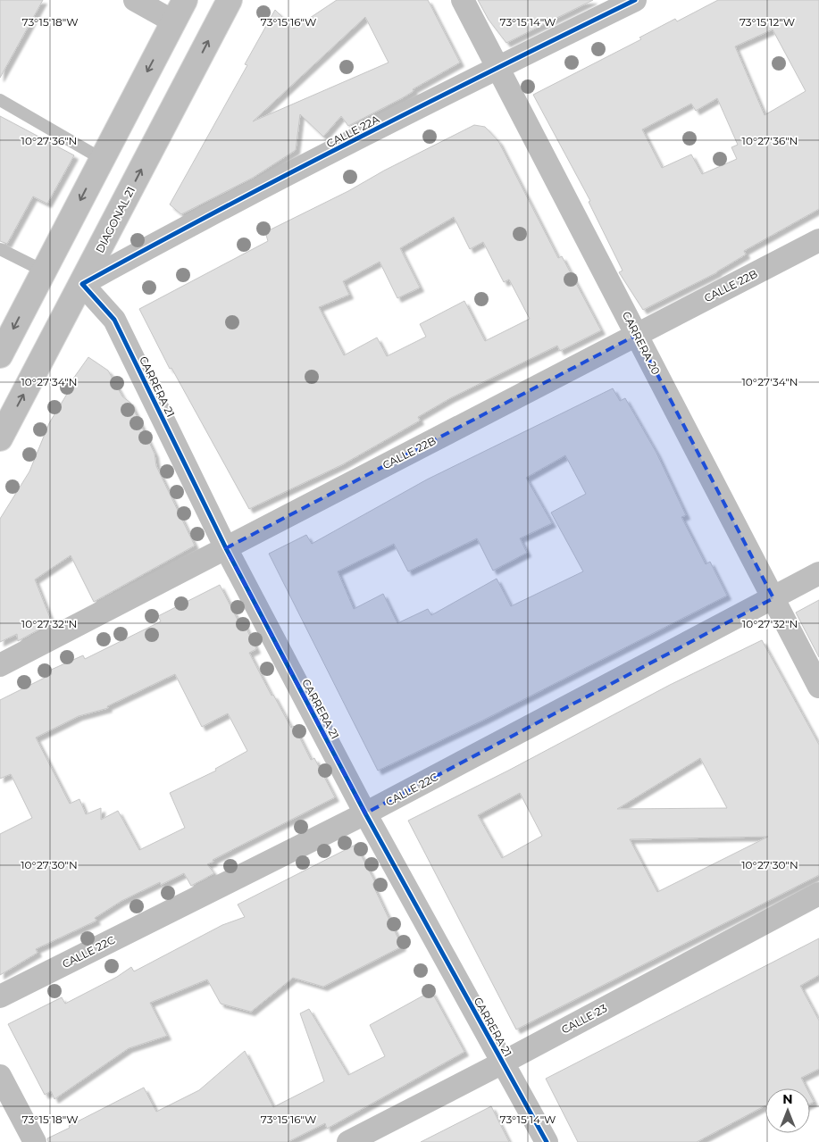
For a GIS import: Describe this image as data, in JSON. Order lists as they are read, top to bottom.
{
  "streets": {
    "highway": ["DIAGONAL 21"],
    "street": [
      "CALLE 22A",
      "CALLE 22B",
      "CARRERA 20",
      "CARRERA 21",
      "CALLE 22C",
      "CALLE 23"
    ]
  },
  "crossings": [
    ["CALLE 22A", "DIAGONAL 21"],
    ["CALLE 22A", "CARRERA 20"],
    ["CALLE 22A", "CARRERA 21"],
    ["DIAGONAL 21", "CARRERA 21"],
    ["CALLE 22B", "CARRERA 20"],
    ["CALLE 22B", "CARRERA 21"],
    ["CARRERA 20", "CALLE 22C"],
    ["CARRERA 21", "CALLE 22C"],
    ["CARRERA 21", "CALLE 23"]
  ],
  "north": "top",
  "coordinates": [
    "73°15'18\"W",
    "73°15'16\"W",
    "73°15'14\"W",
    "73°15'12\"W",
    "10°27'36\"N",
    "10°27'34\"N",
    "10°27'32\"N",
    "10°27'30\"N"
  ]
}
